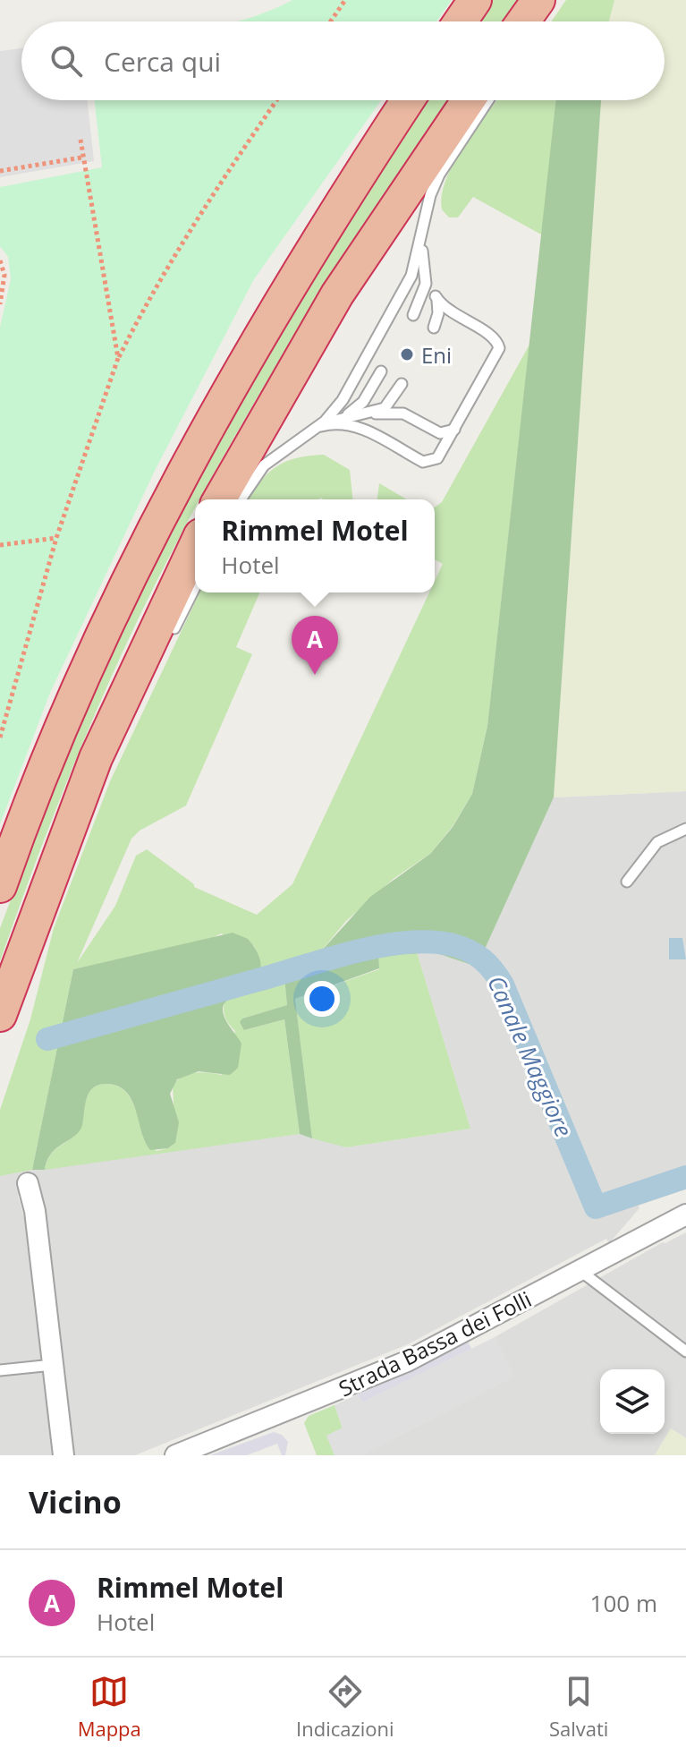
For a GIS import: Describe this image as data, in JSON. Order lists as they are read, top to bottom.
{
  "streets": {
    "street": ["Strada Bassa dei Folli"]
  },
  "water": ["Canale Maggiore"],
  "places": ["Eni"],
  "page": {
    "search": "Cerca qui",
    "popup": ["Rimmel Motel", "Hotel"],
    "pins": "A",
    "heading": "Vicino",
    "list": [
      {
        "mark": "A",
        "name": "Rimmel Motel",
        "note": "Hotel",
        "value": "100 m"
      }
    ],
    "nav": ["Mappa", "Indicazioni", "Salvati"]
  }
}
